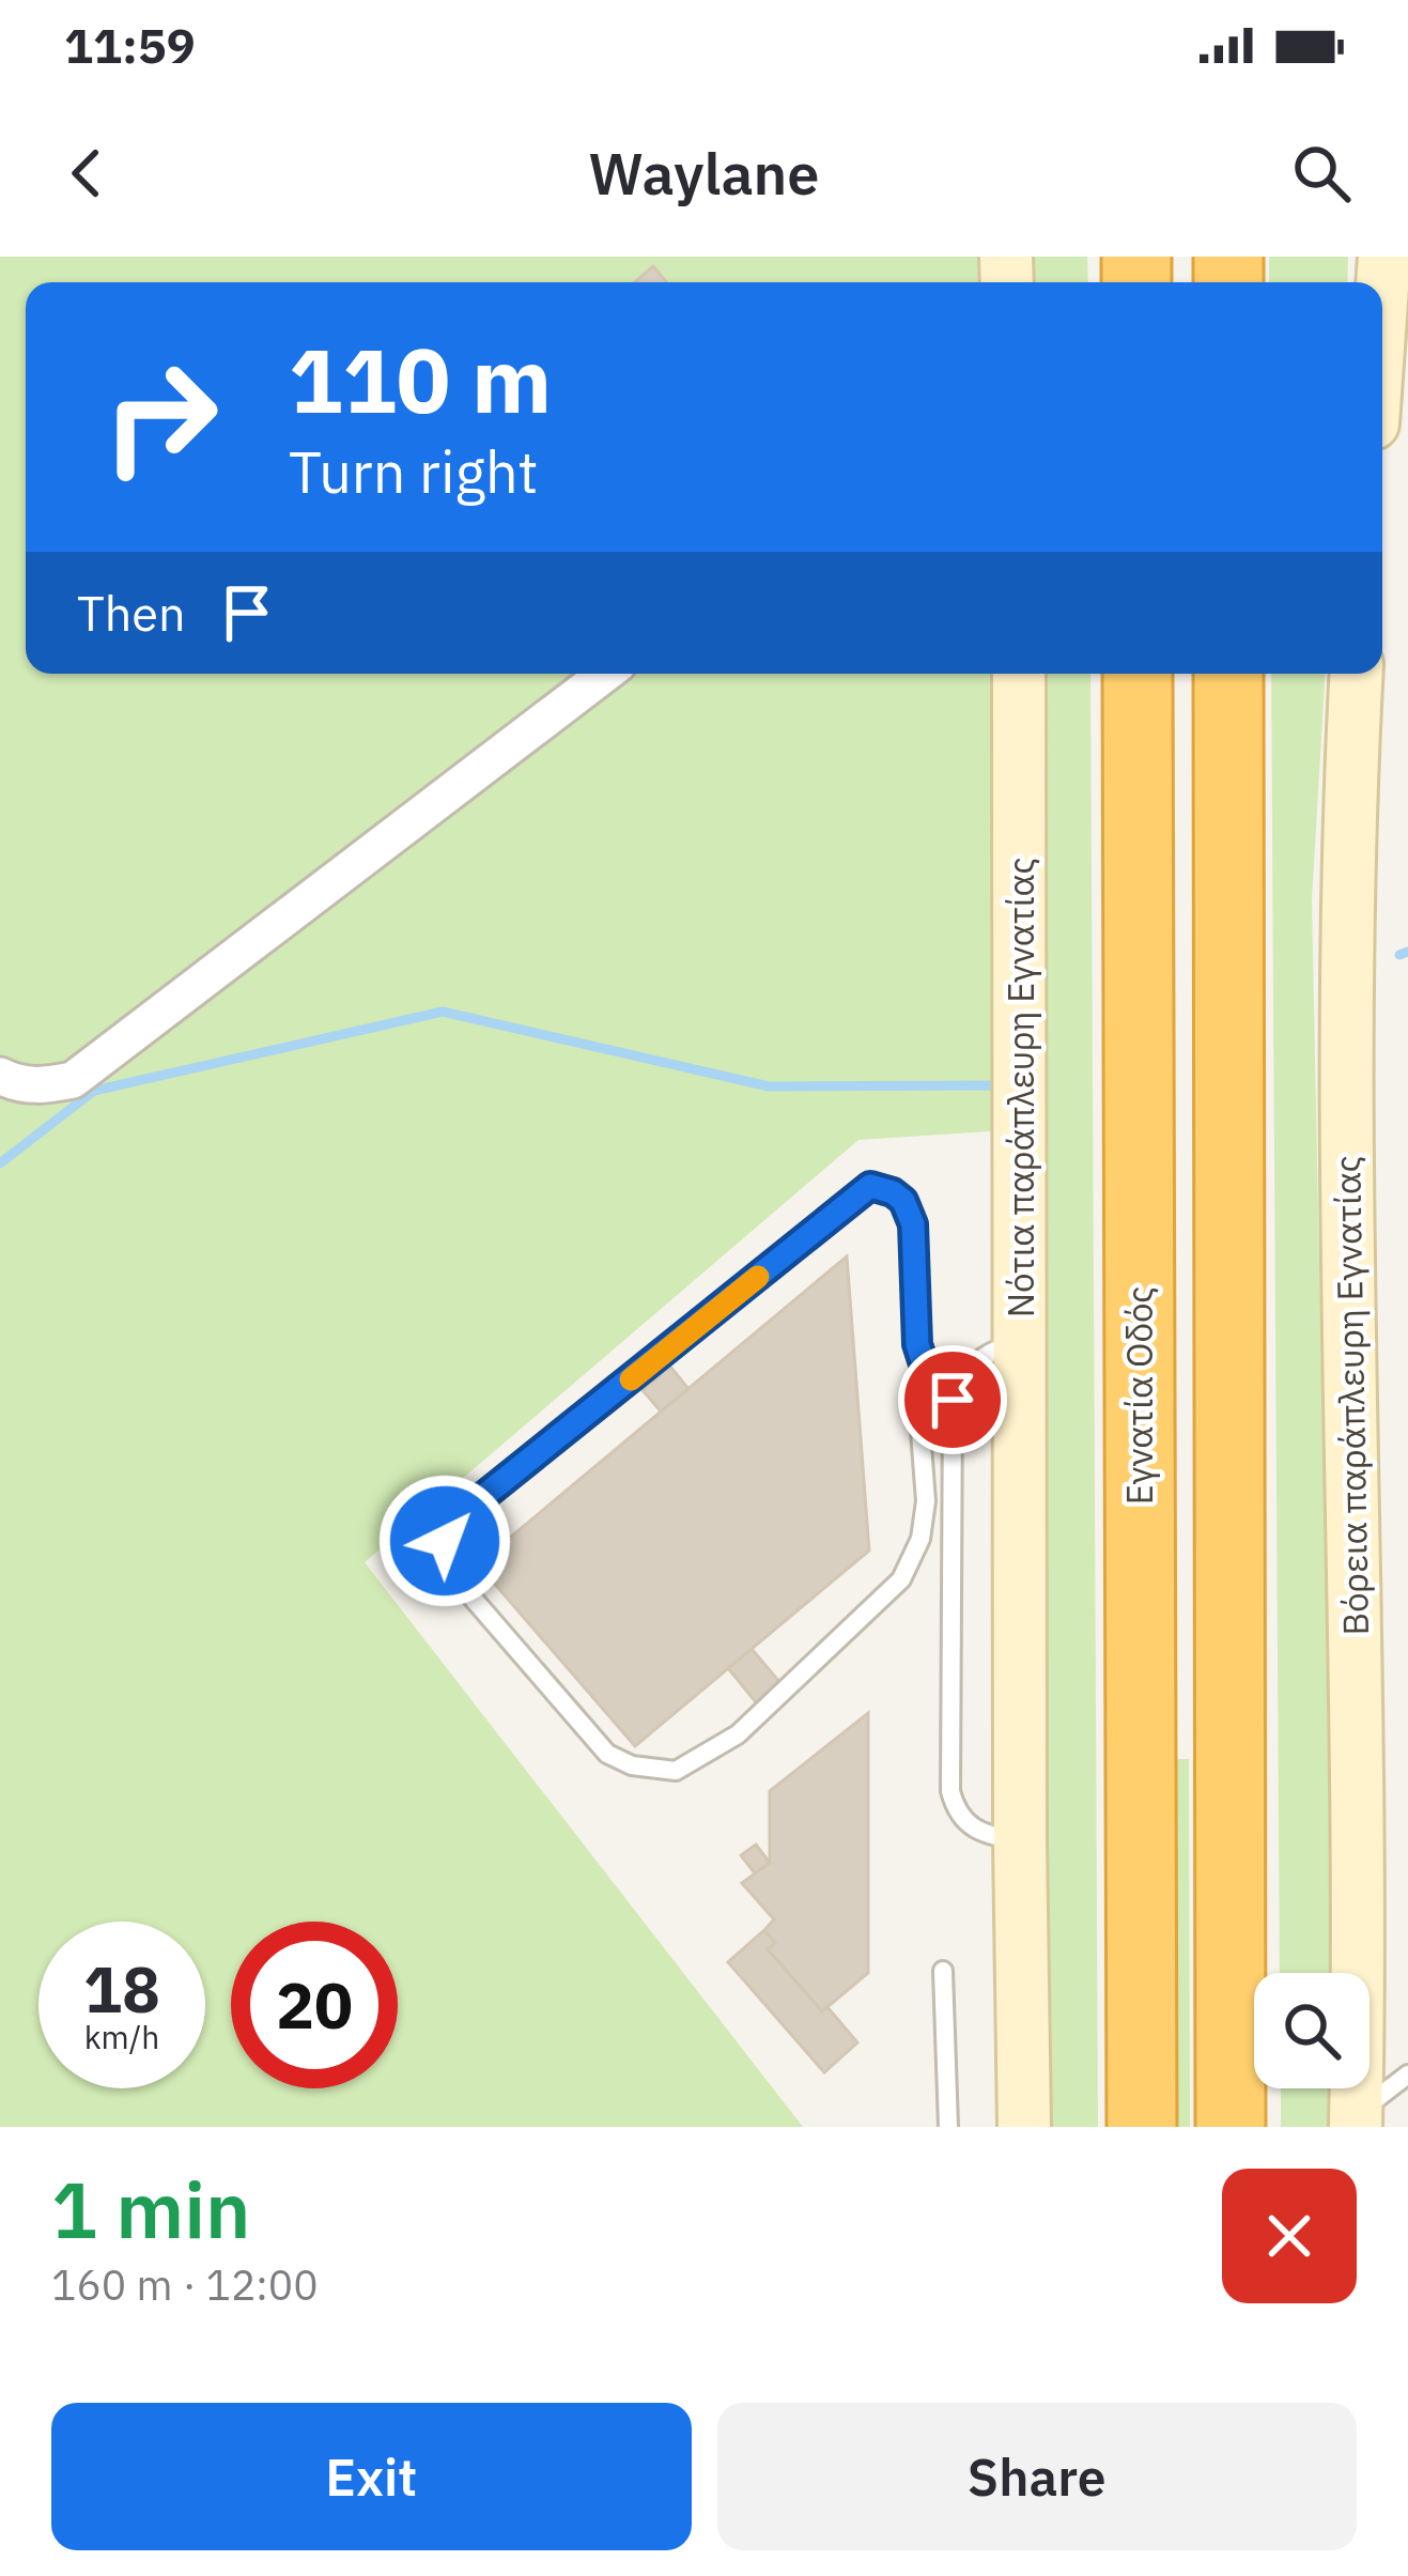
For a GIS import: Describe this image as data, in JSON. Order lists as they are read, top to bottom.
{
  "streets": {
    "highway": ["Εγνατία Οδός"],
    "street": ["Νότια παράπλευρη Εγνατίας", "Βόρεια παράπλευρη Εγνατίας"]
  },
  "page": {
    "status": "11:59",
    "header": "Waylane",
    "turn": ["110 m", "Turn right"],
    "then": "Then",
    "speed": "18 km/h",
    "limit": "20",
    "heading": ["1 min", "160 m · 12:00"],
    "buttons": ["Exit", "Share"]
  }
}
